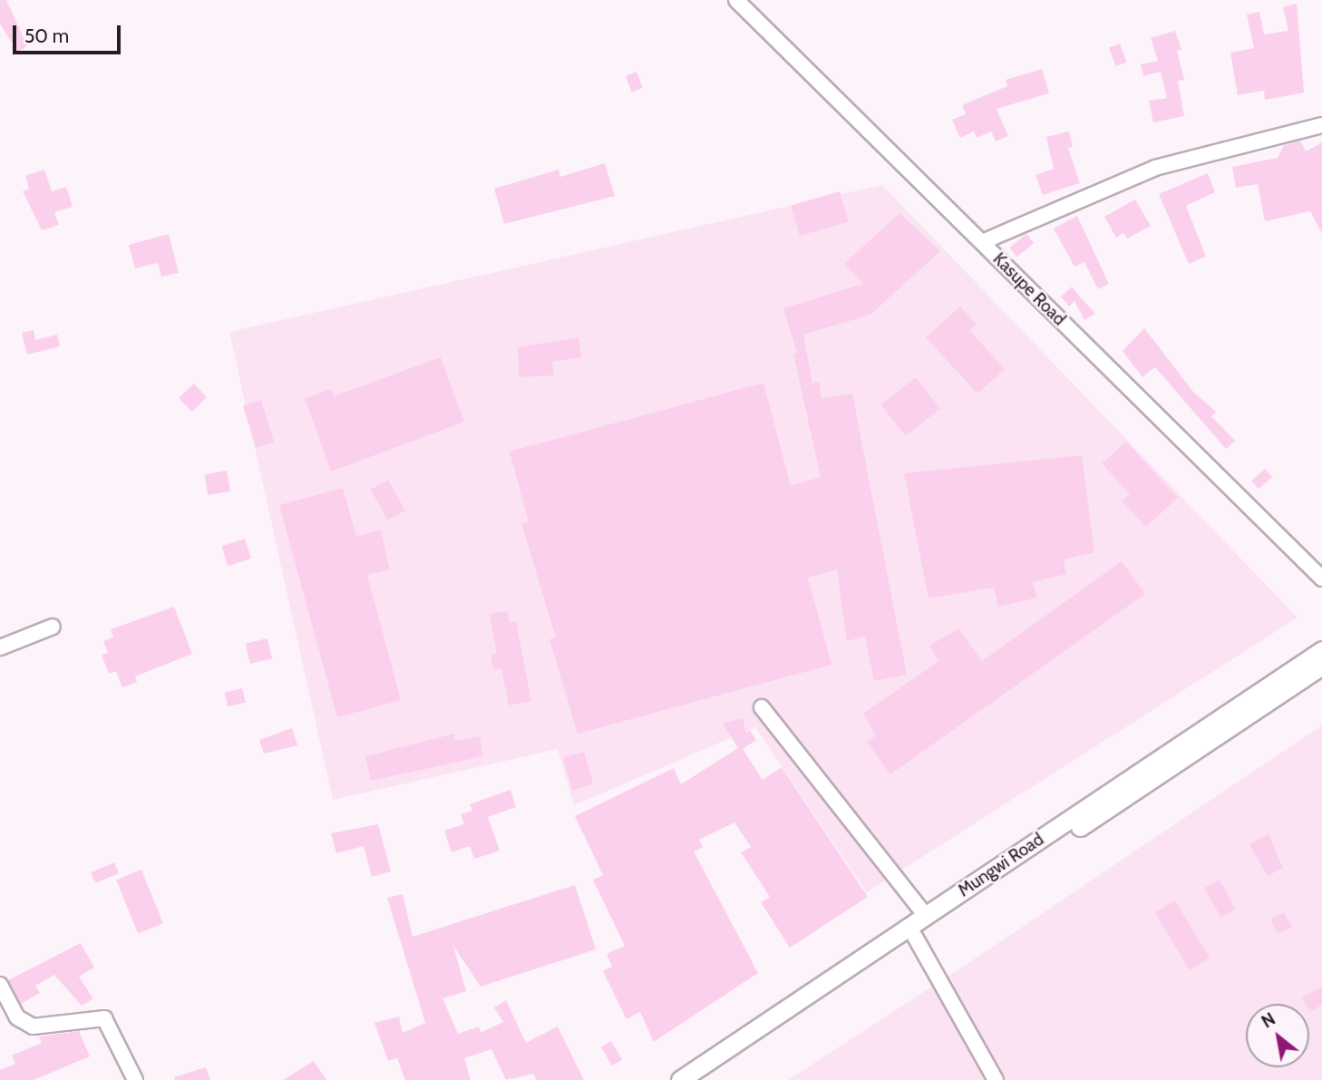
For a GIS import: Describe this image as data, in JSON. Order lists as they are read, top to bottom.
{
  "streets": {
    "main road": ["Mungwi Road"],
    "street": ["Kasupe Road"]
  },
  "scale_bar": "50 m",
  "north": "top left"
}
